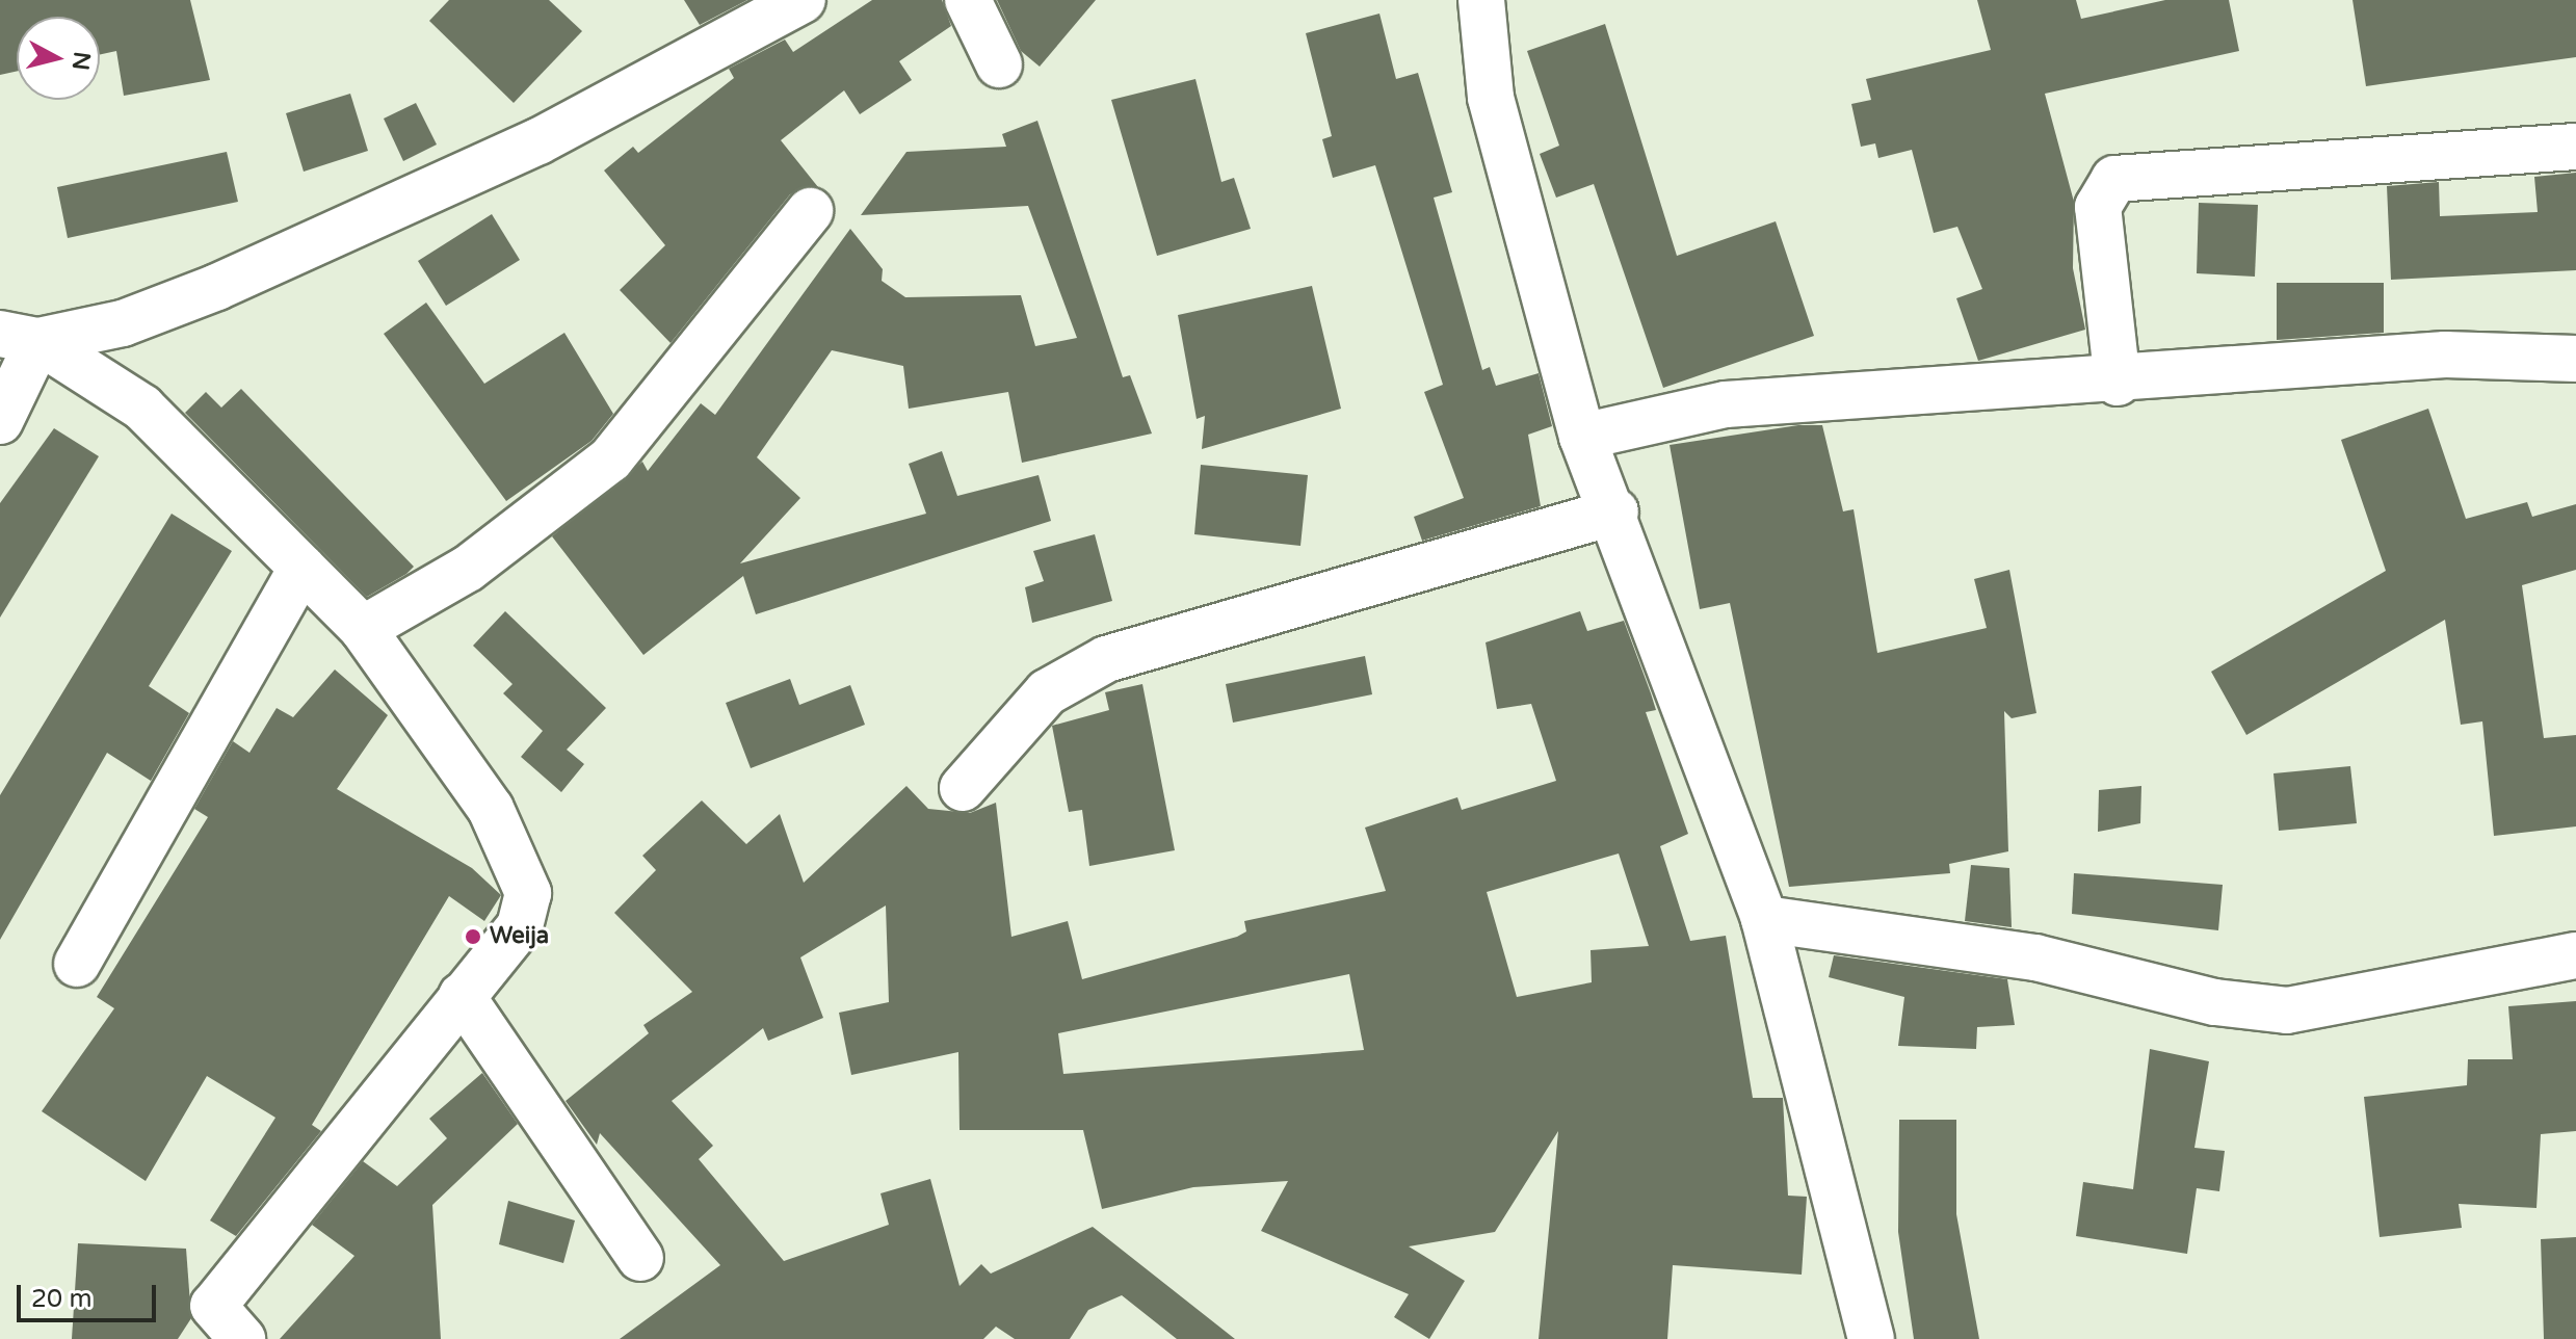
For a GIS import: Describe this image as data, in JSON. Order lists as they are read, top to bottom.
{
  "places": ["Weija"],
  "scale_bar": "20 m",
  "north": "right"
}
